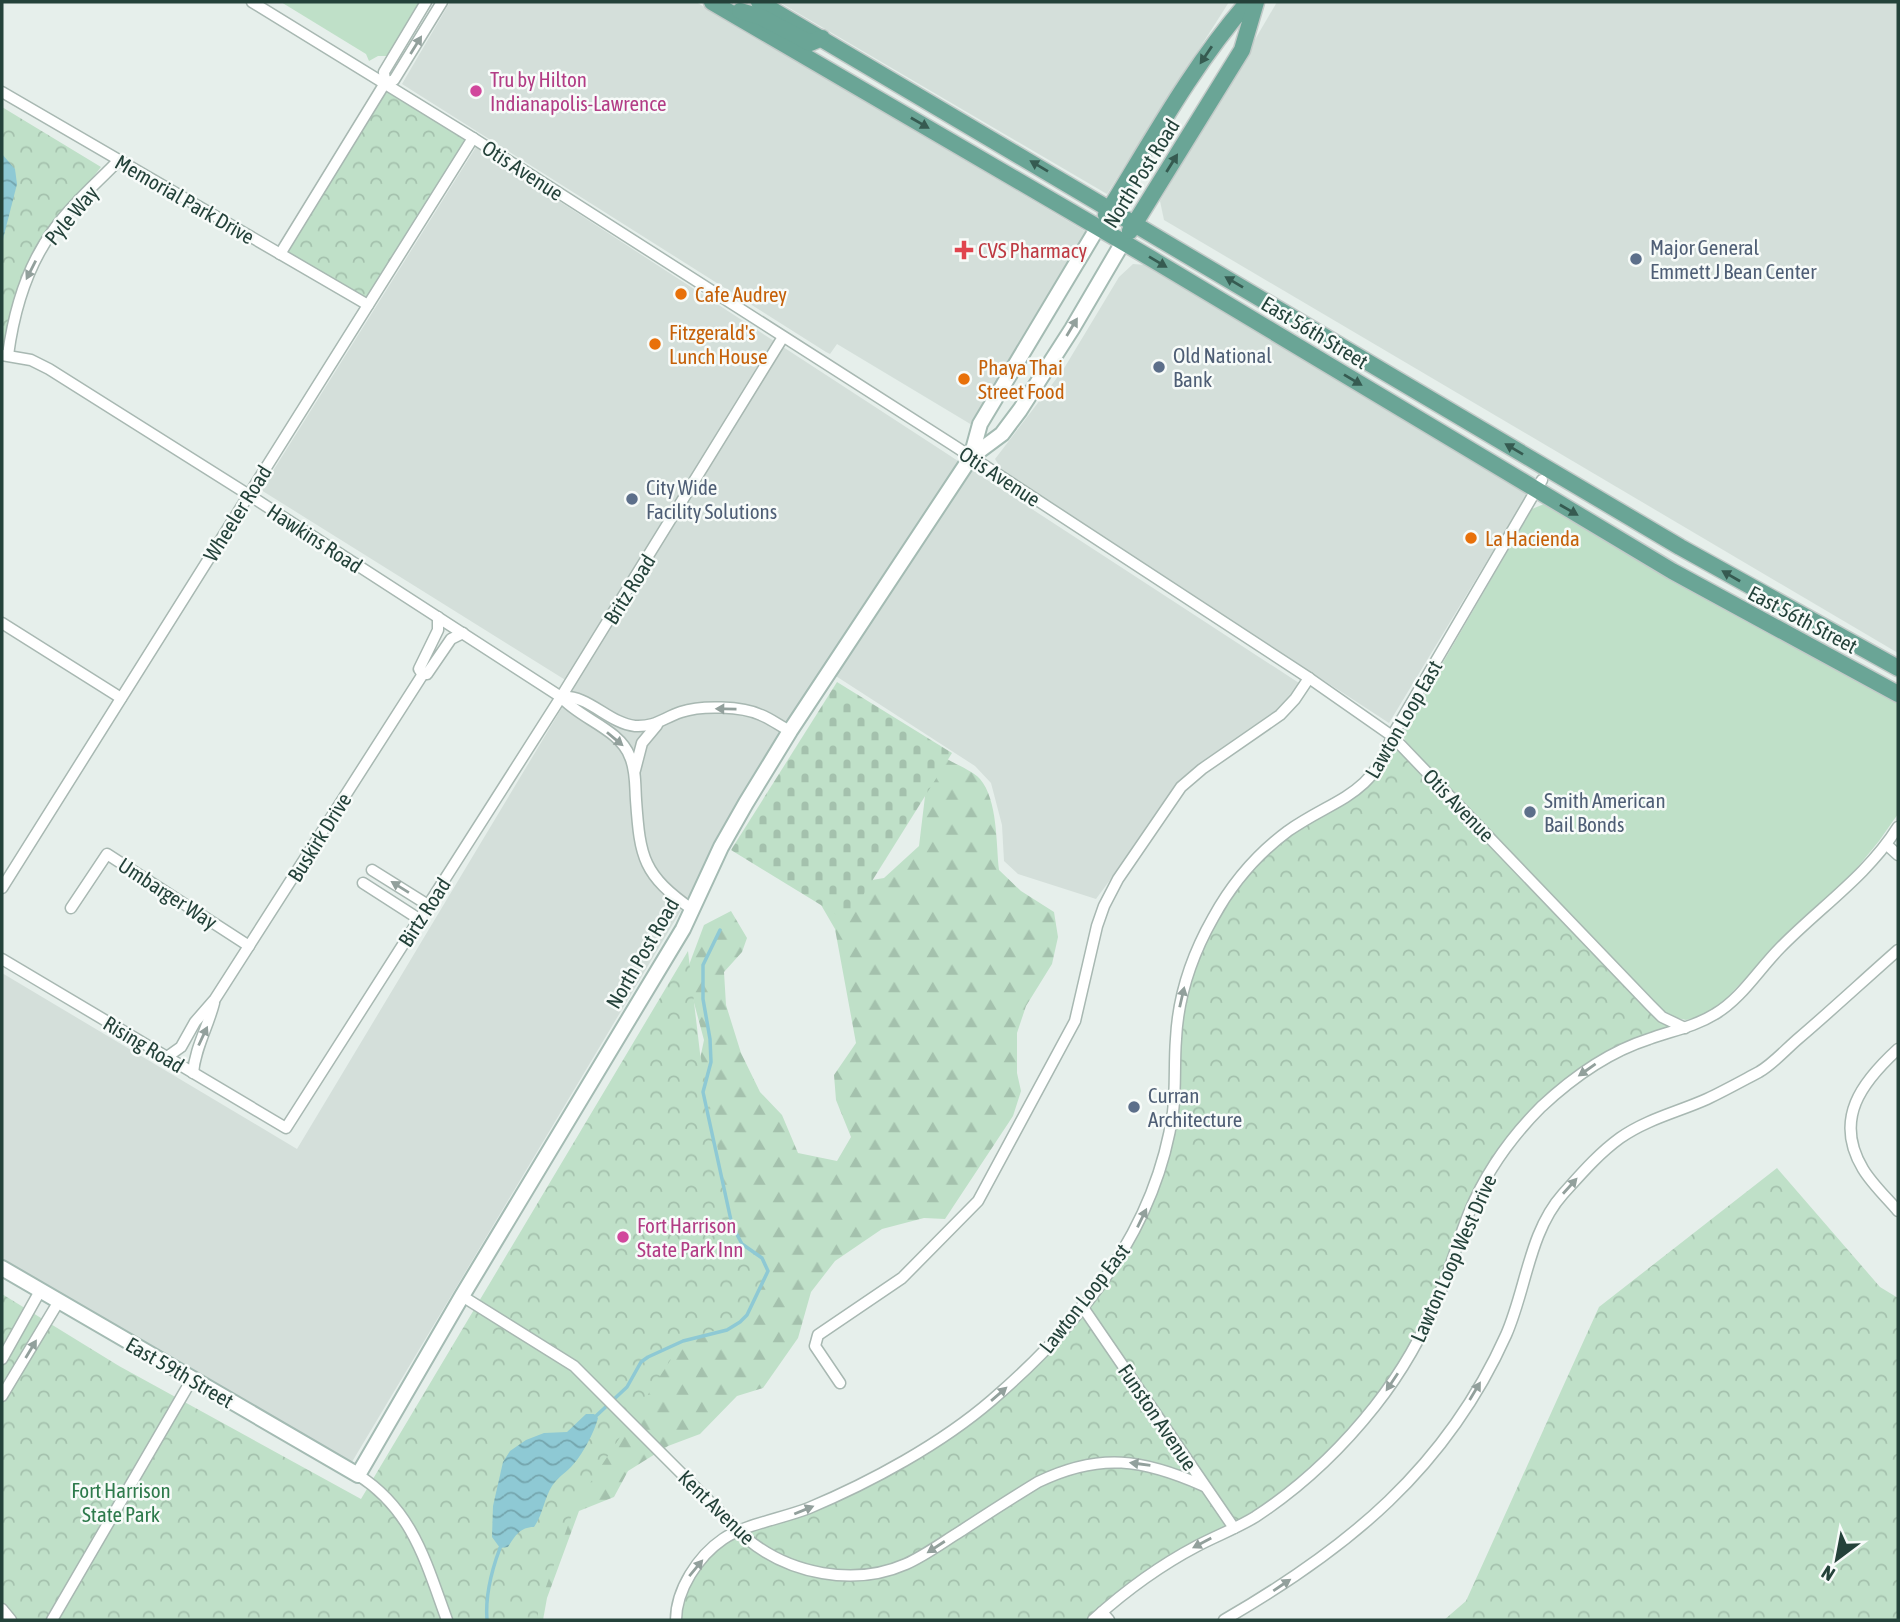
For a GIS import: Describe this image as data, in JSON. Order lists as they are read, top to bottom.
{
  "streets": {
    "main road": ["North Post Road", "East 56th Street"],
    "street": [
      "Otis Avenue",
      "Memorial Park Drive",
      "Pyle Way",
      "Wheeler Road",
      "Hawkins Road",
      "Britz Road",
      "Lawton Loop East",
      "Buskirk Drive",
      "Umbarger Way",
      "Birtz Road",
      "Rising Road",
      "Lawton Loop West Drive",
      "East 59th Street",
      "Funston Avenue",
      "Kent Avenue"
    ]
  },
  "crossings": [
    ["Otis Avenue", "North Post Road"],
    ["Otis Avenue", "Wheeler Road"],
    ["Otis Avenue", "Britz Road"],
    ["Otis Avenue", "Lawton Loop East"],
    ["Otis Avenue", "Lawton Loop West Drive"],
    ["North Post Road", "East 56th Street"],
    ["North Post Road", "Hawkins Road"],
    ["North Post Road", "East 59th Street"],
    ["North Post Road", "Kent Avenue"],
    ["Memorial Park Drive", "Pyle Way"],
    ["Memorial Park Drive", "Wheeler Road"],
    ["Pyle Way", "Hawkins Road"],
    ["East 56th Street", "Lawton Loop East"],
    ["Wheeler Road", "Hawkins Road"],
    ["Hawkins Road", "Britz Road"],
    ["Hawkins Road", "Buskirk Drive"],
    ["Hawkins Road", "Birtz Road"],
    ["Britz Road", "Birtz Road"],
    ["Lawton Loop East", "Funston Avenue"],
    ["Lawton Loop East", "Kent Avenue"],
    ["Buskirk Drive", "Umbarger Way"],
    ["Buskirk Drive", "Rising Road"],
    ["Birtz Road", "Rising Road"],
    ["Lawton Loop West Drive", "Funston Avenue"],
    ["Funston Avenue", "Kent Avenue"]
  ],
  "one_way": ["Pyle Way", "Lawton Loop East", "Kent Avenue"],
  "parks": ["Fort Harrison State Park"],
  "places": {
    "other": [
      "Tru by Hilton Indianapolis-Lawrence",
      "Major General Emmett J Bean Center",
      "Cafe Audrey",
      "Fitzgerald's Lunch House",
      "Old National Bank",
      "Phaya Thai Street Food",
      "City Wide Facility Solutions",
      "La Hacienda",
      "Smith American Bail Bonds",
      "Curran Architecture",
      "Fort Harrison State Park Inn"
    ],
    "health": ["CVS Pharmacy"]
  },
  "north": "bottom left"
}
